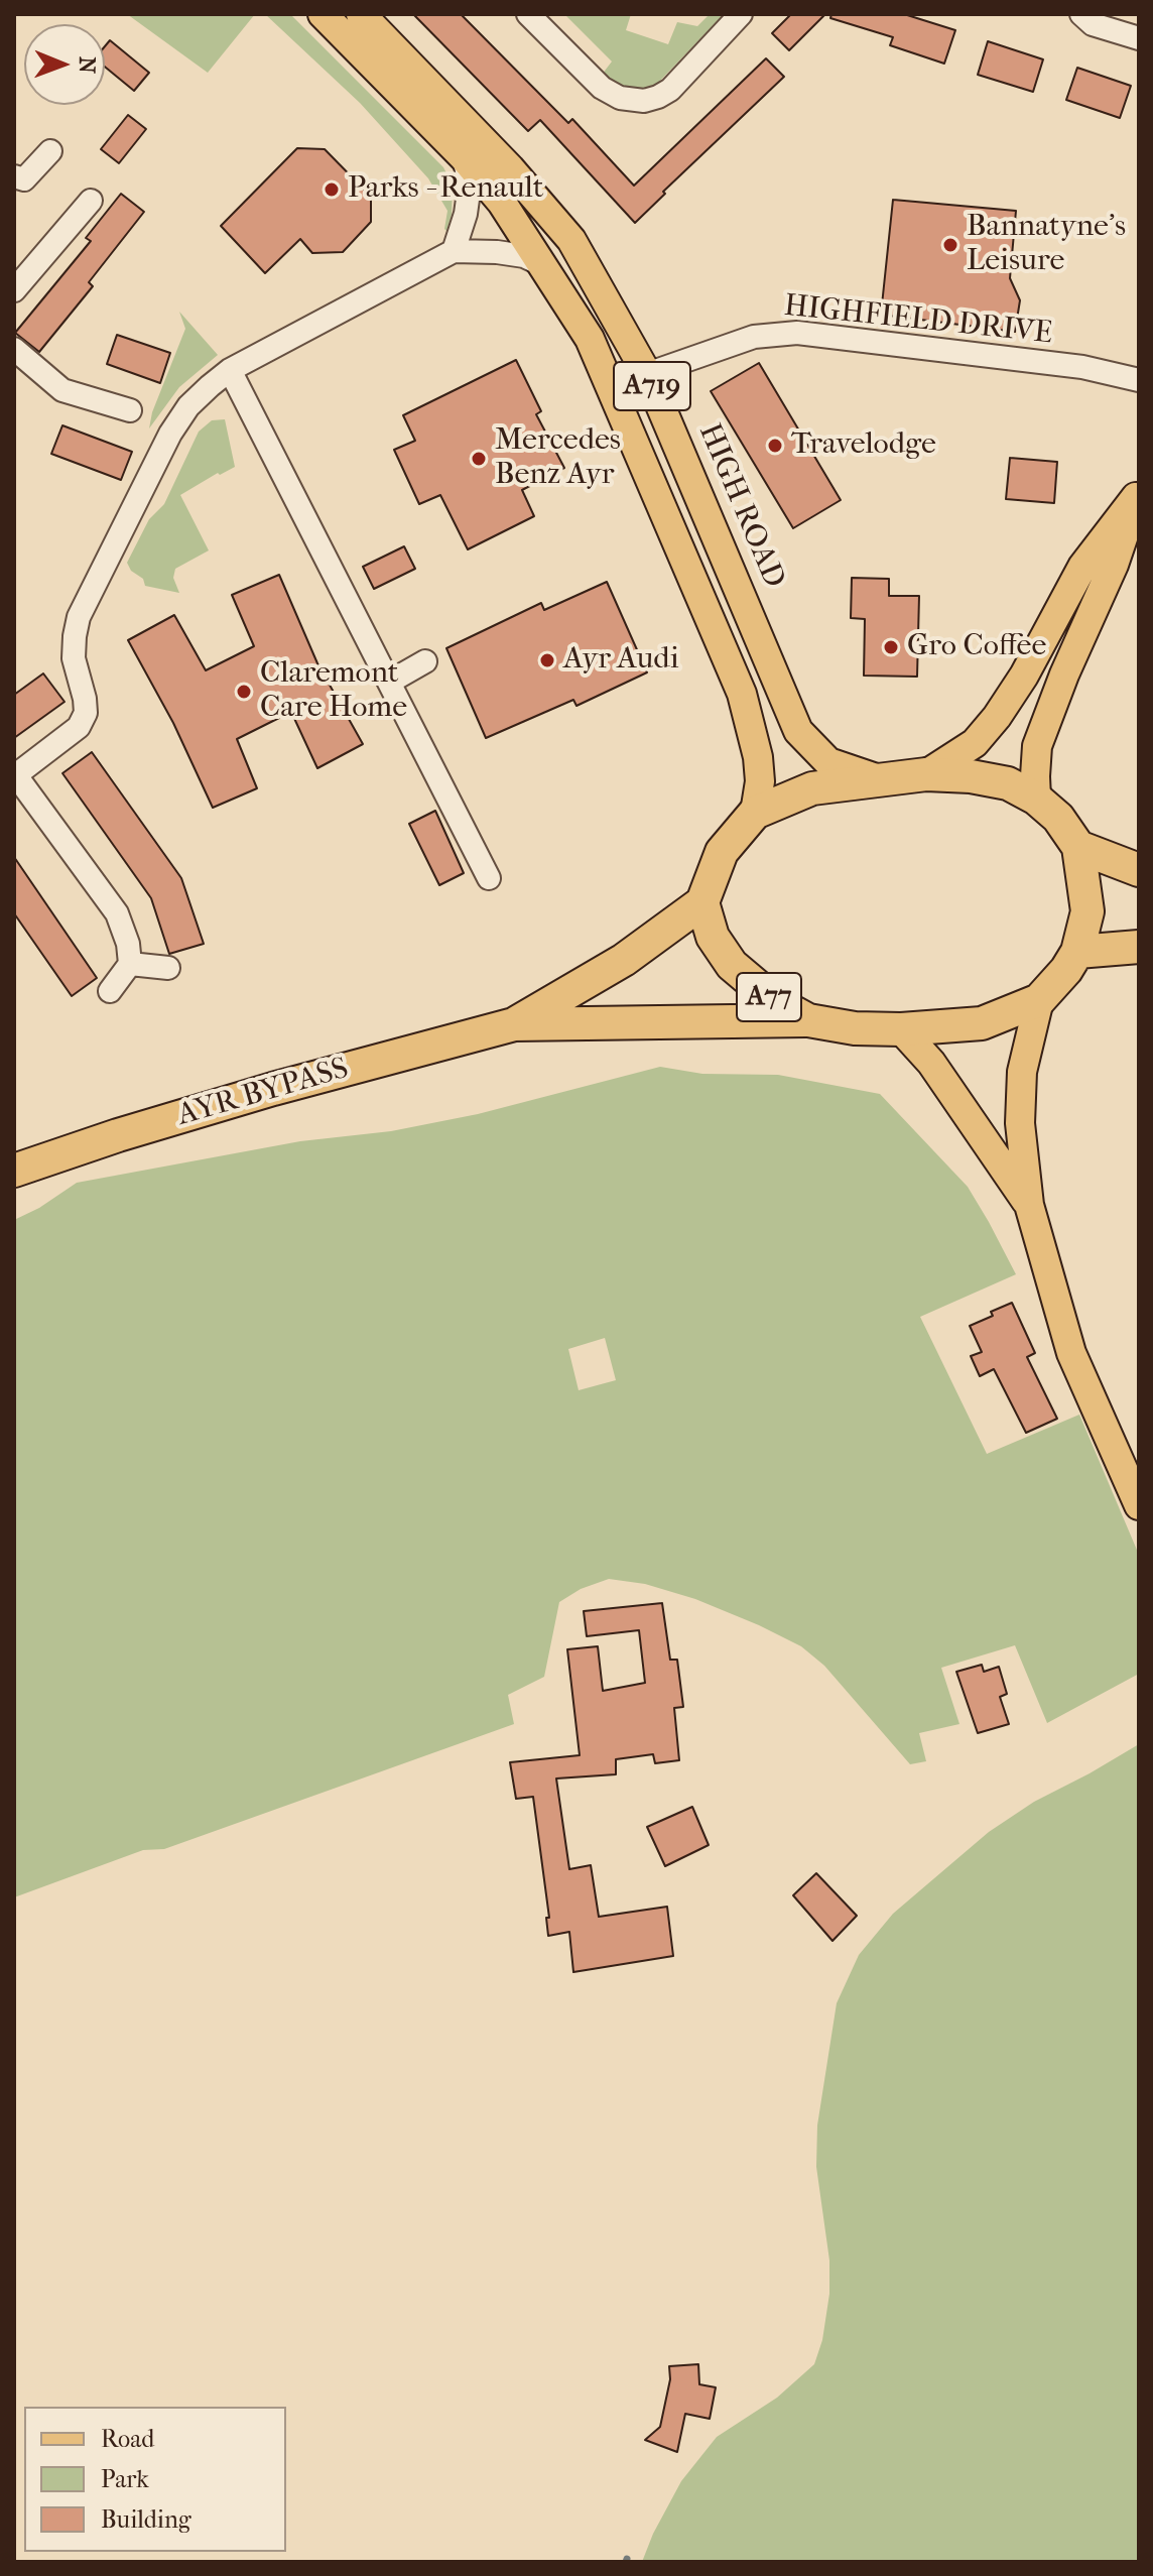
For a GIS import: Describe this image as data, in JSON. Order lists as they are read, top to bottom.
{
  "streets": {
    "highway": ["A77", "AYR BYPASS"],
    "main road": ["A719", "HIGH ROAD"],
    "street": ["HIGHFIELD DRIVE"]
  },
  "crossings": [
    ["HIGHFIELD DRIVE", "HIGH ROAD"],
    ["A719", "A77"],
    ["HIGH ROAD", "A77"],
    ["A77", "AYR BYPASS"]
  ],
  "places": [
    "Parks - Renault",
    "Bannatyne's Leisure",
    "Travelodge",
    "Mercedes Benz Ayr",
    "Gro Coffee",
    "Ayr Audi",
    "Claremont Care Home"
  ],
  "legend": ["Road", "Park", "Building"],
  "north": "right"
}
